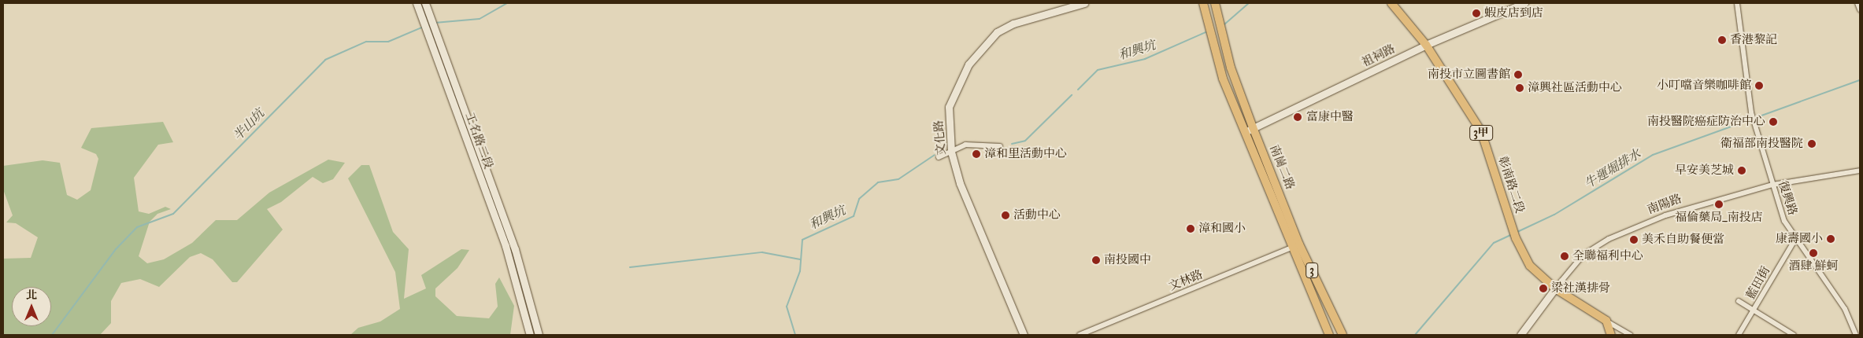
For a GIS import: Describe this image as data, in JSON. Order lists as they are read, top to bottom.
{
  "streets": {
    "main road": [
      "3甲",
      "南崗二路",
      "彰南路二段",
      "3"
    ],
    "street": [
      "祖祠路",
      "文化路",
      "工名路二段",
      "復興路",
      "南陽路",
      "文林路",
      "藍田街"
    ]
  },
  "crossings": [
    ["祖祠路", "南崗二路"],
    ["祖祠路", "彰南路二段"],
    ["南崗二路", "文林路"],
    ["彰南路二段", "南陽路"],
    ["復興路", "南陽路"],
    ["復興路", "藍田街"]
  ],
  "water": ["和興坑", "半山坑", "牛運堀排水"],
  "places": [
    "蝦皮店到店",
    "香港黎記",
    "南投市立圖書館",
    "小叮噹音樂咖啡館",
    "漳興社區活動中心",
    "富康中醫",
    "南投醫院癌症防治中心",
    "衛福部南投醫院",
    "漳和里活動中心",
    "早安美芝城",
    "福倫藥局_南投店",
    "活動中心",
    "漳和國小",
    "康壽國小",
    "美禾自助餐便當",
    "酒肆 鮮蚵",
    "全聯福利中心",
    "南投國中",
    "梁社漢排骨"
  ],
  "north": "top"
}
